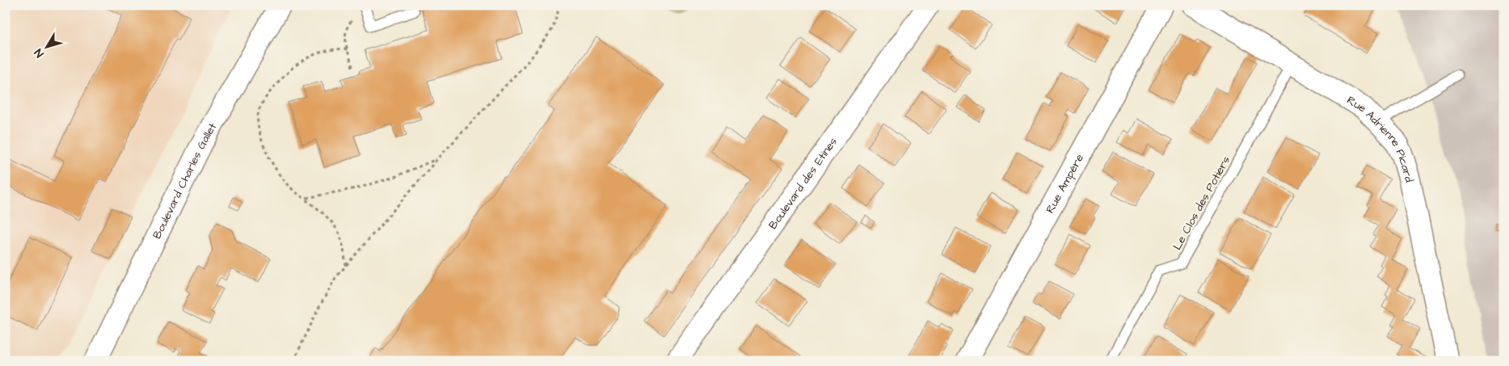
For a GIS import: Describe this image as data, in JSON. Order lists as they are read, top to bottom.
{
  "streets": {
    "street": [
      "Rue Adrienne Picard",
      "Boulevard Charles Gallet",
      "Boulevard des Etines",
      "Rue Ampère"
    ],
    "lane": ["Le Clos des Potiers"]
  },
  "crossings": [
    ["Rue Adrienne Picard", "Le Clos des Potiers"]
  ],
  "north": "bottom left"
}
